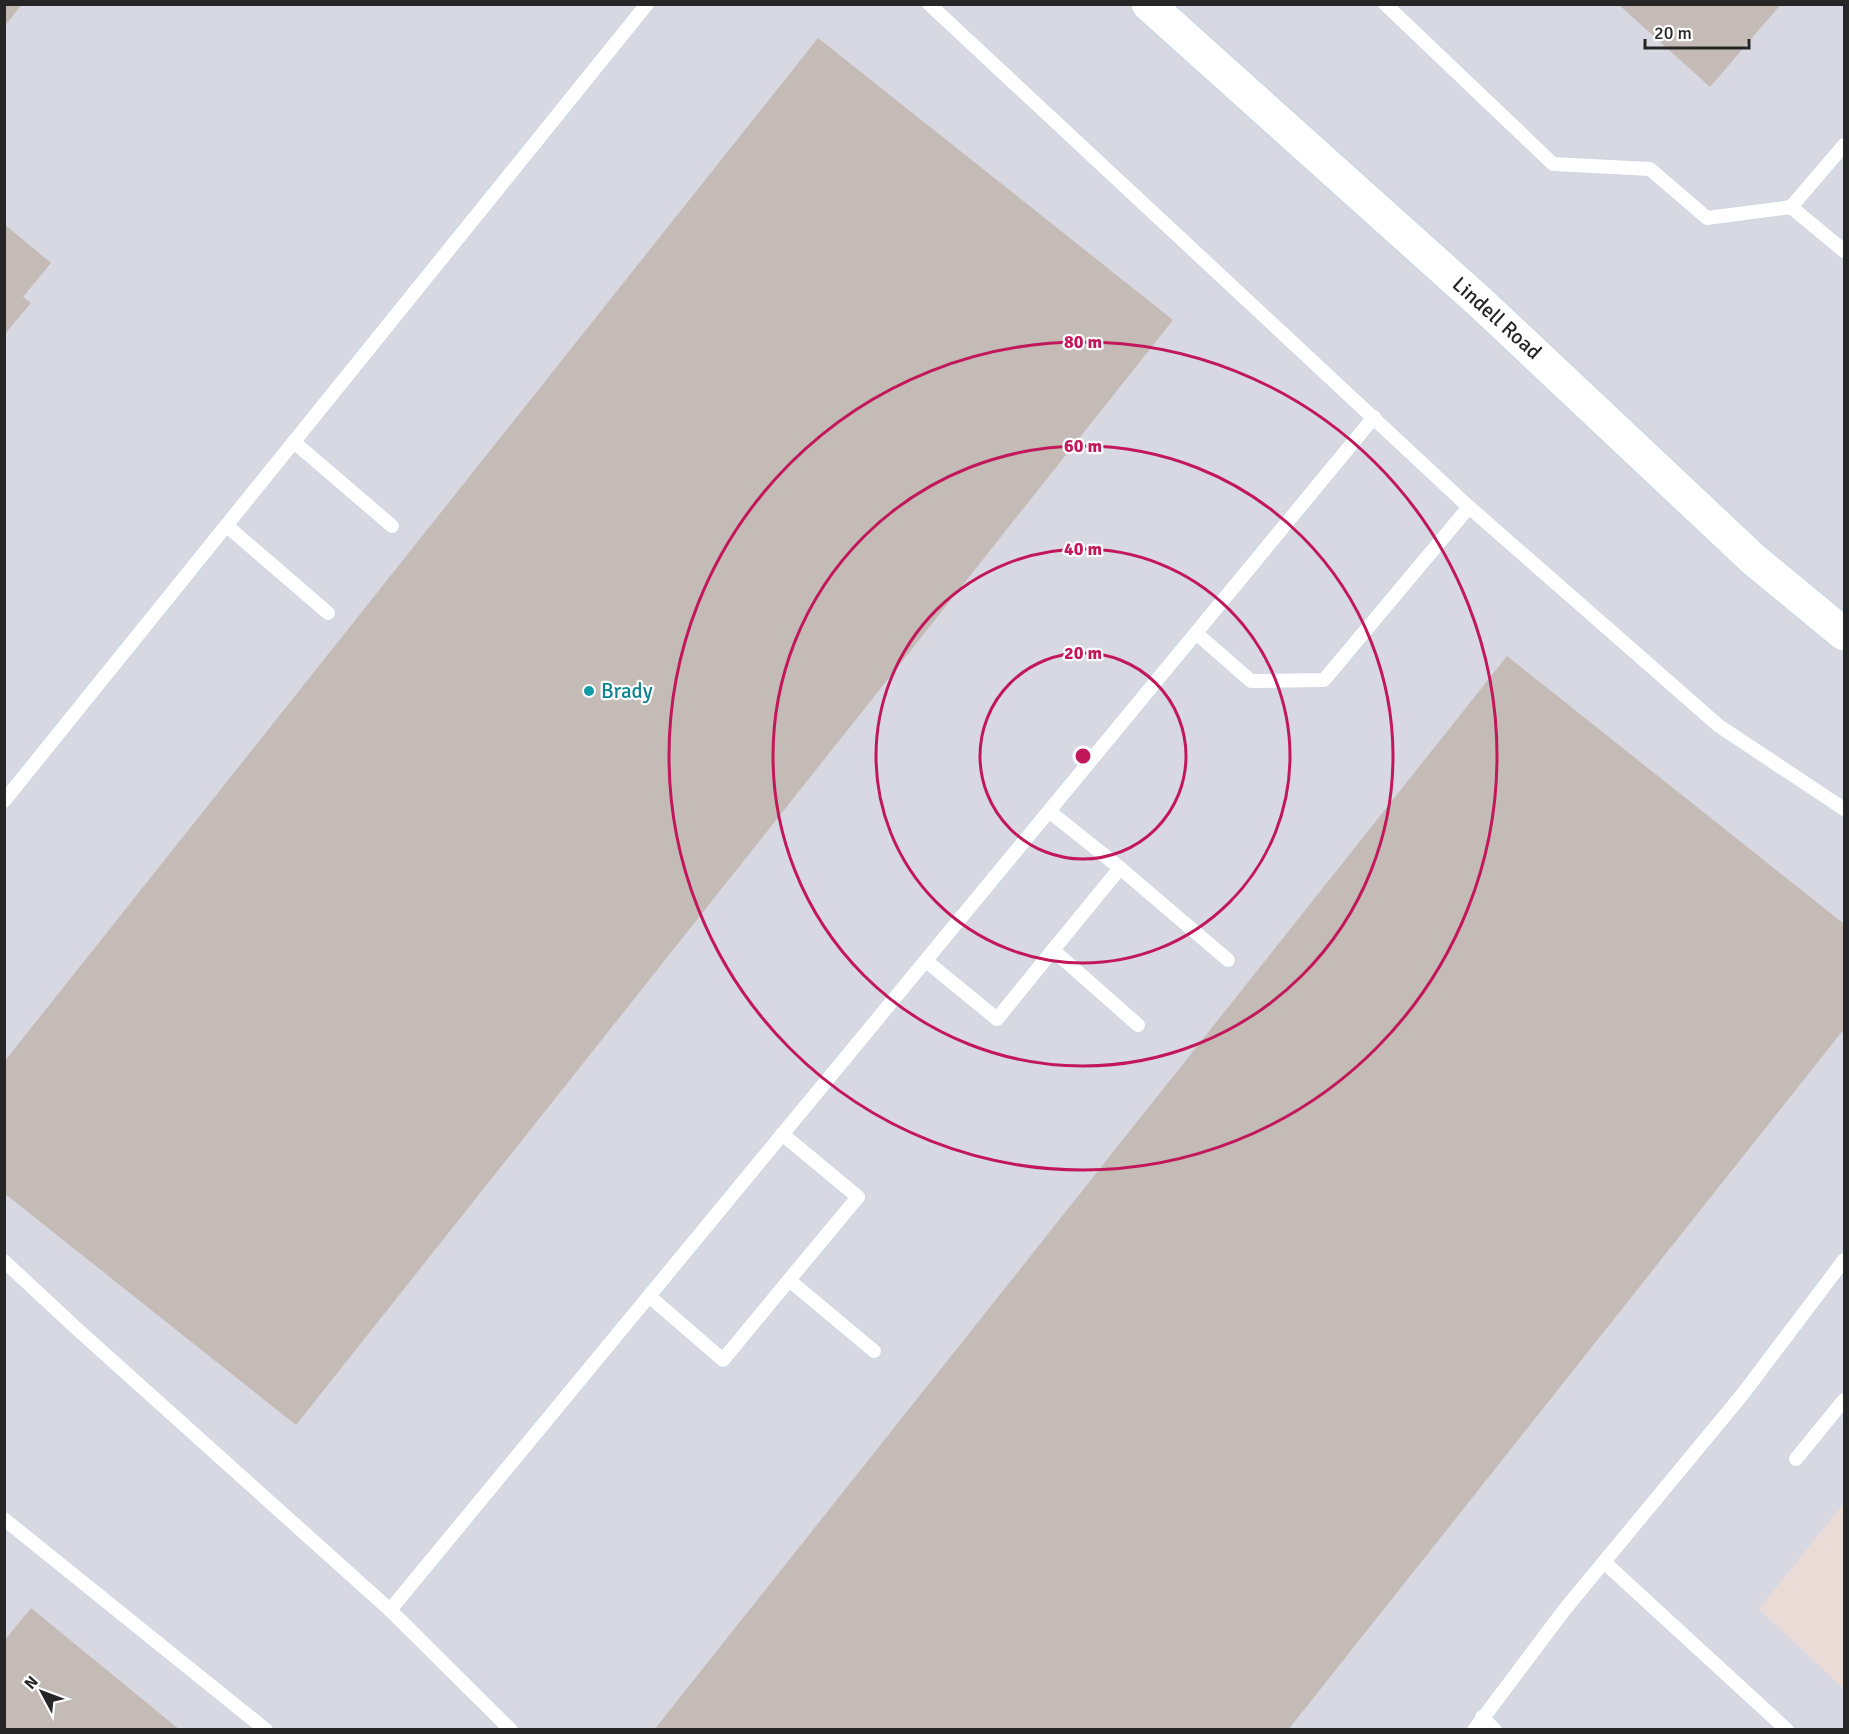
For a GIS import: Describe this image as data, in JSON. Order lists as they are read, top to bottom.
{
  "streets": {
    "street": ["Lindell Road"]
  },
  "places": ["Brady"],
  "scale_bar": "20 m",
  "north": "top left",
  "rings": [
    "80 m",
    "60 m",
    "40 m",
    "20 m"
  ]
}
